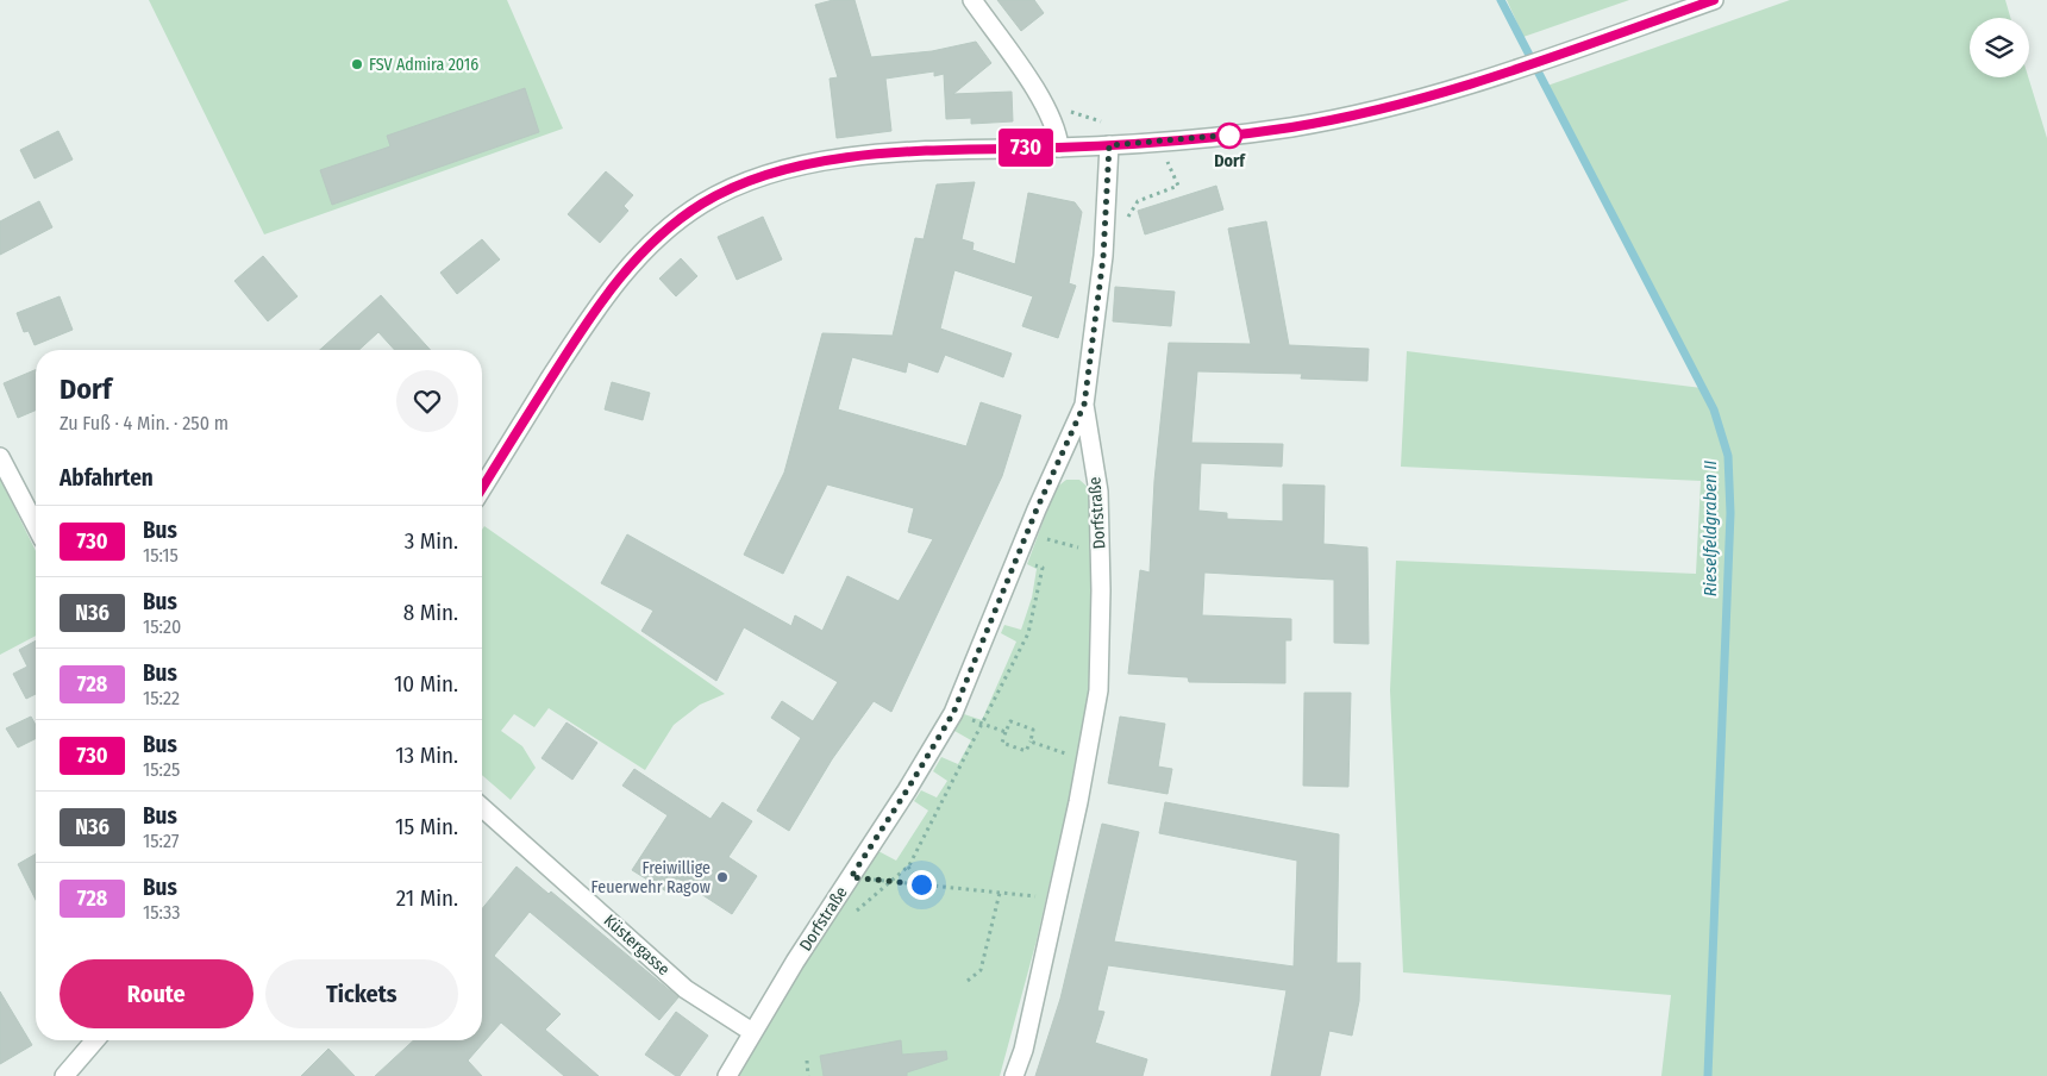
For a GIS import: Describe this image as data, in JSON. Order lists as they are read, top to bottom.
{
  "streets": {
    "street": ["Dorfstraße", "Küstergasse"]
  },
  "crossings": [
    ["Dorfstraße", "Küstergasse"]
  ],
  "water": ["Rieselfeldgraben II"],
  "places": ["FSV Admira 2016", "Dorf", "Freiwillige Feuerwehr Ragow"],
  "lines": ["bus line 730"],
  "page": {
    "on_map": "730",
    "heading": [
      ["Dorf", "Zu Fuß · 4 Min. · 250 m"],
      "Abfahrten"
    ],
    "list": [
      {
        "mark": "730",
        "name": "Bus",
        "note": "15:15",
        "value": "3 Min."
      },
      {
        "mark": "N36",
        "name": "Bus",
        "note": "15:20",
        "value": "8 Min."
      },
      {
        "mark": "728",
        "name": "Bus",
        "note": "15:22",
        "value": "10 Min."
      },
      {
        "mark": "730",
        "name": "Bus",
        "note": "15:25",
        "value": "13 Min."
      },
      {
        "mark": "N36",
        "name": "Bus",
        "note": "15:27",
        "value": "15 Min."
      },
      {
        "mark": "728",
        "name": "Bus",
        "note": "15:33",
        "value": "21 Min."
      }
    ],
    "buttons": ["Route", "Tickets"]
  }
}
